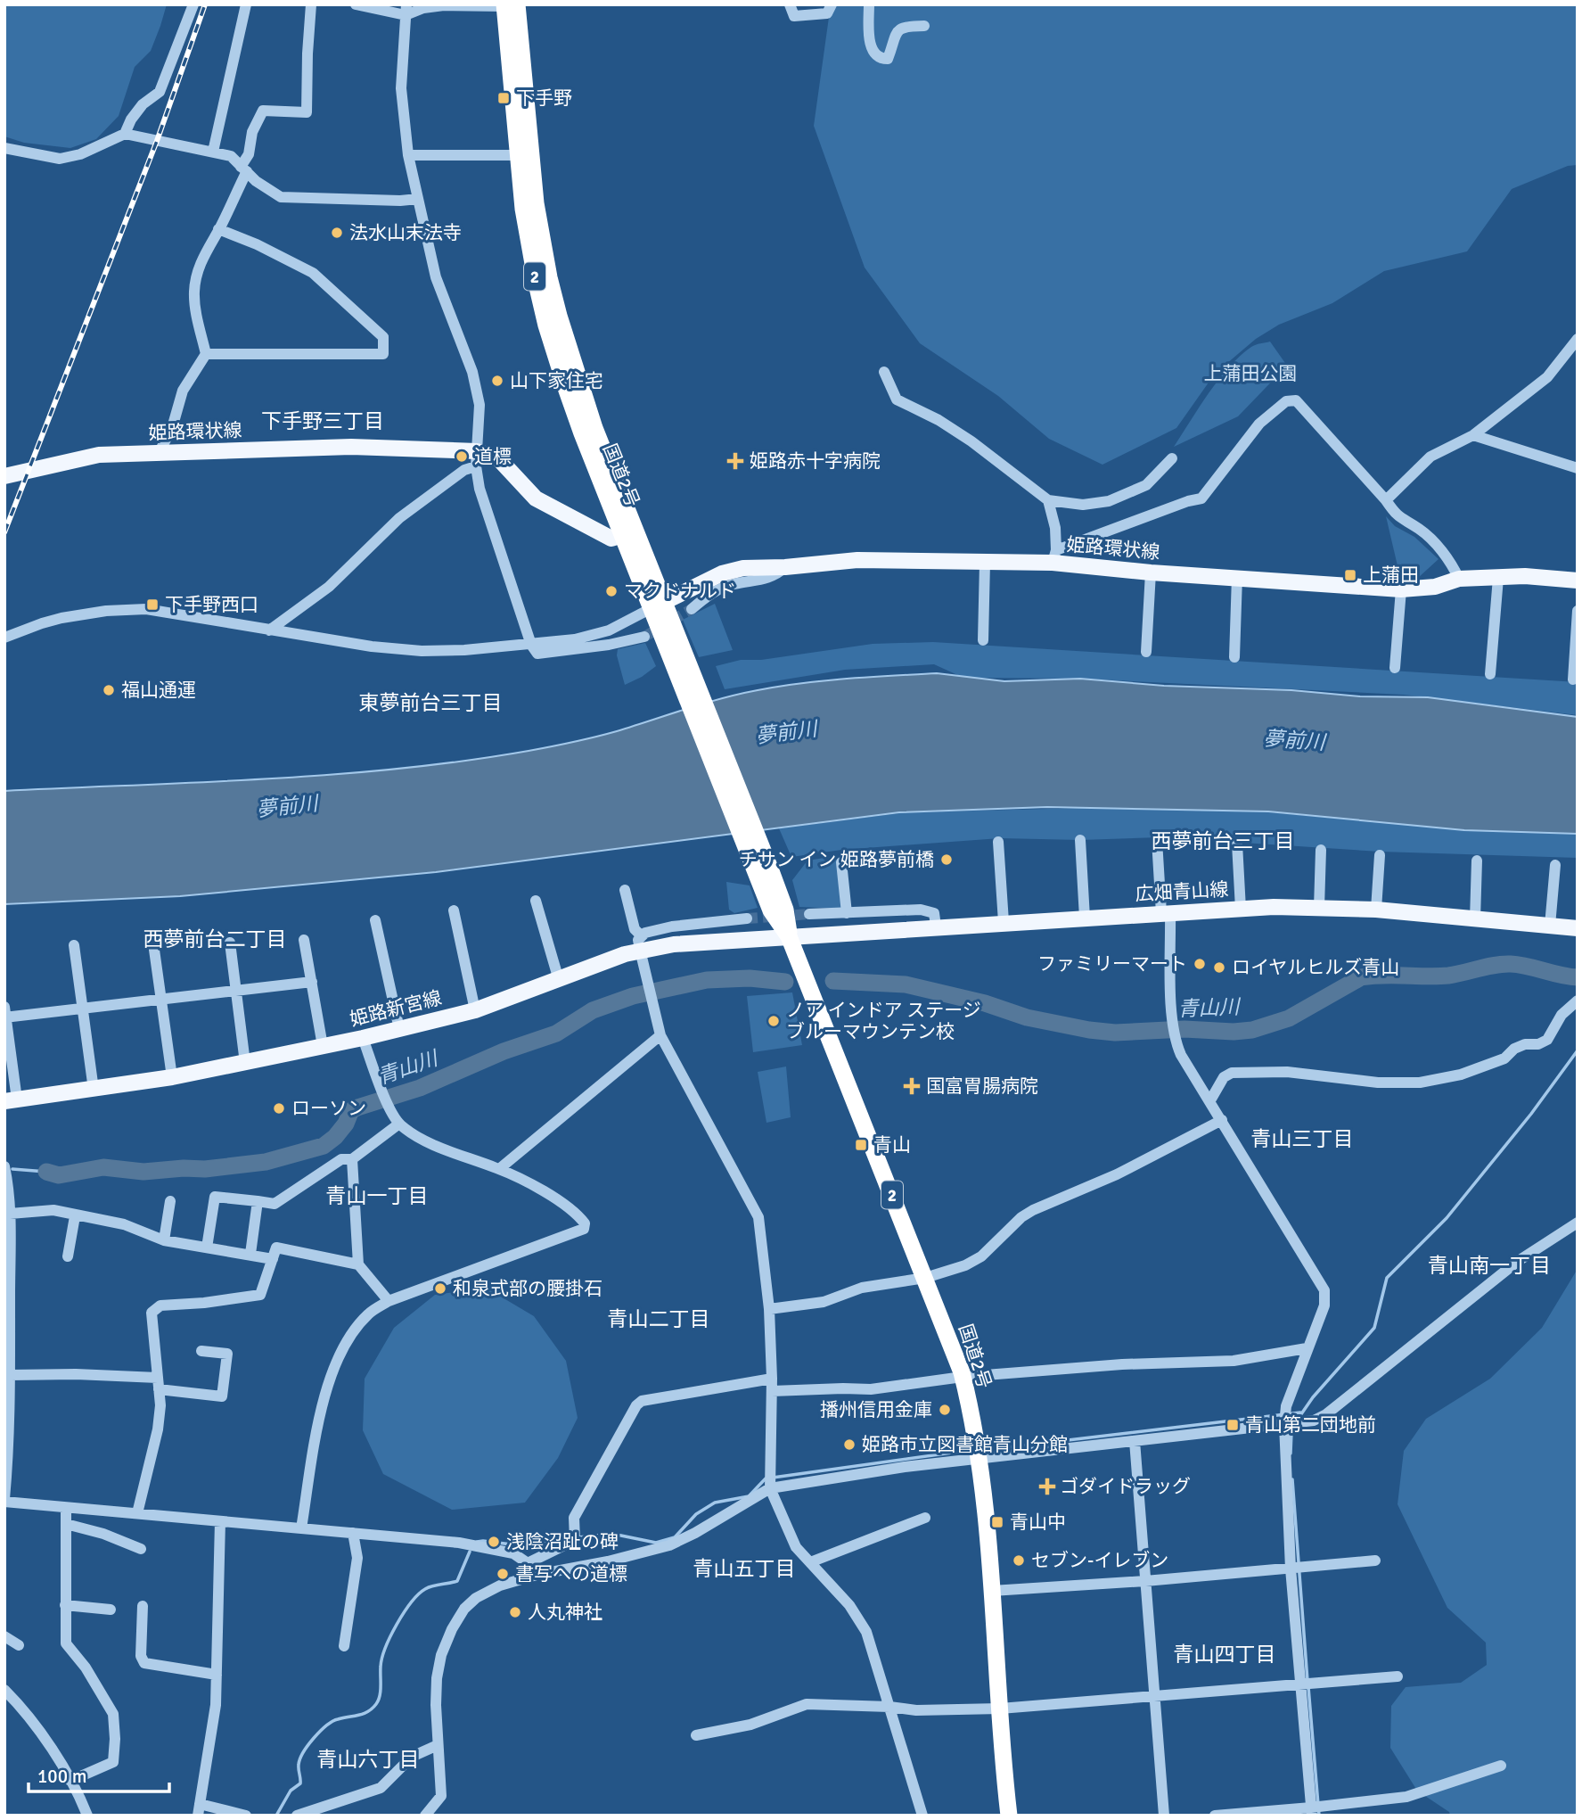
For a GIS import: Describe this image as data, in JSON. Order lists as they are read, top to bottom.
{
  "streets": {
    "highway": ["2", "国道2号"],
    "main road": ["姫路環状線", "広畑青山線", "姫路新宮線"]
  },
  "crossings": [
    ["姫路環状線", "国道2号"],
    ["国道2号", "広畑青山線"],
    ["国道2号", "姫路新宮線"],
    ["広畑青山線", "姫路新宮線"]
  ],
  "districts": [
    "下手野三丁目",
    "東夢前台三丁目",
    "西夢前台三丁目",
    "西夢前台二丁目",
    "青山三丁目",
    "青山一丁目",
    "青山南一丁目",
    "青山二丁目",
    "青山五丁目",
    "青山四丁目",
    "青山六丁目"
  ],
  "water": ["夢前川", "青山川"],
  "parks": ["上蒲田公園"],
  "places": {
    "transit": [
      "下手野",
      "上蒲田",
      "下手野西口",
      "青山",
      "青山第二団地前",
      "青山中"
    ],
    "other": [
      "法水山末法寺",
      "山下家住宅",
      "道標",
      "マクドナルド",
      "福山通運",
      "チサン イン 姫路夢前橋",
      "ファミリーマート",
      "ロイヤルヒルズ青山",
      "ノア インドア ステージ ブルーマウンテン校",
      "ローソン",
      "和泉式部の腰掛石",
      "播州信用金庫",
      "姫路市立図書館青山分館",
      "浅陰沼趾の碑",
      "セブン-イレブン",
      "書写への道標",
      "人丸神社"
    ],
    "health": ["姫路赤十字病院", "国富胃腸病院", "ゴダイドラッグ"]
  },
  "scale_bar": "100 m"
}
